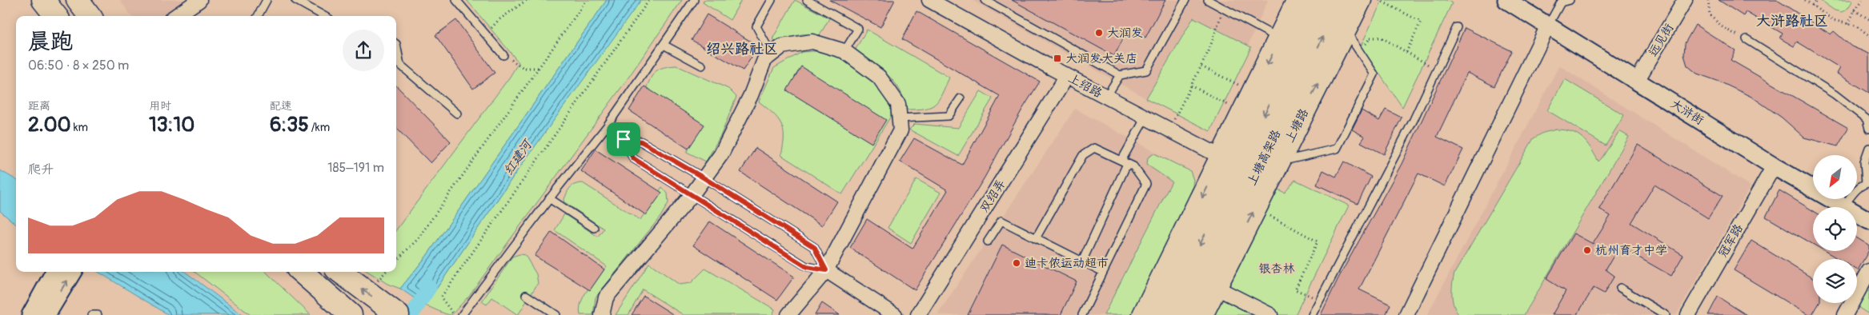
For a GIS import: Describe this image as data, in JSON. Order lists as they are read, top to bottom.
{
  "streets": {
    "main road": ["上塘路", "上塘高架路"],
    "street": [
      "远见街",
      "上绍路",
      "大浒街",
      "双绍弄",
      "冠军路"
    ]
  },
  "crossings": [
    ["远见街", "大浒街"],
    ["上绍路", "双绍弄"],
    ["大浒街", "冠军路"]
  ],
  "districts": ["大浒路社区", "绍兴路社区"],
  "water": ["红建河"],
  "parks": ["银杏林"],
  "places": {
    "other": ["大润发", "杭州育才中学", "迪卡侬运动超市"],
    "transit": ["大润发大关店"]
  },
  "north": "bottom left",
  "page": {
    "heading": ["晨跑", "06:50 · 8 × 250 m"],
    "stats": [
      ["距离", "2.00 km"],
      ["用时", "13:10"],
      ["配速", "6:35 /km"]
    ],
    "chart": ["爬升", "185–191 m"]
  }
}
